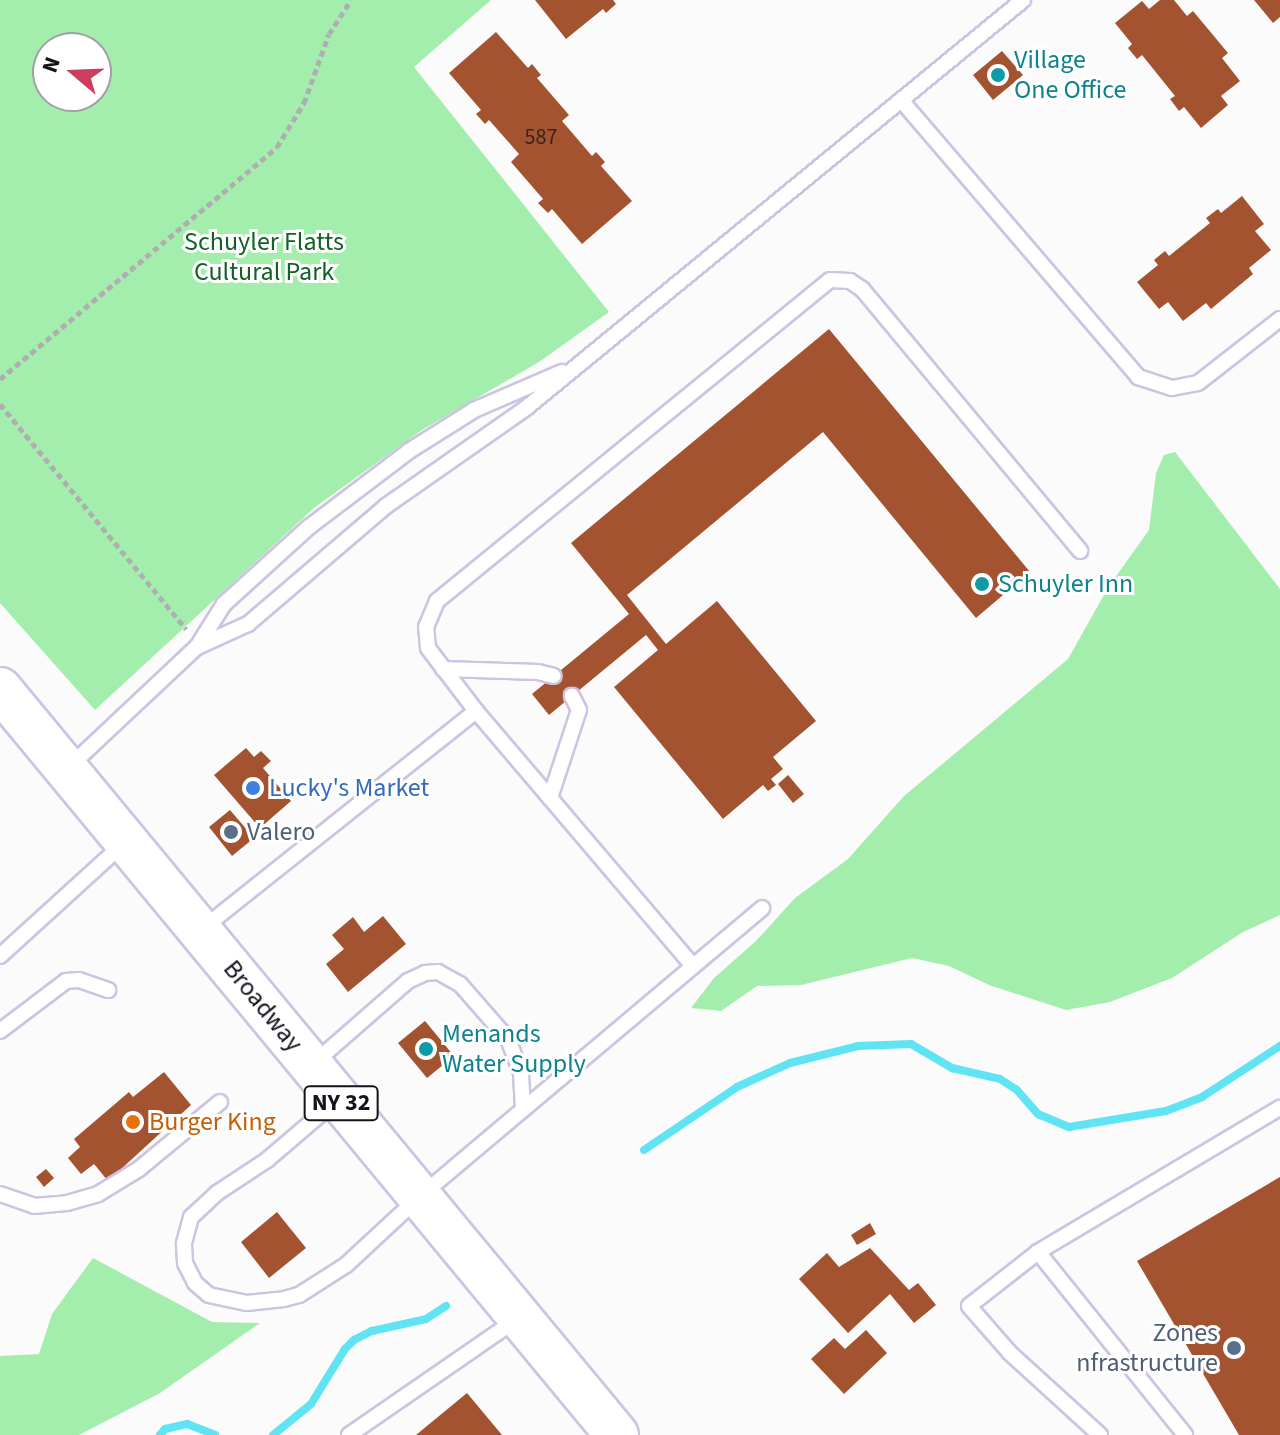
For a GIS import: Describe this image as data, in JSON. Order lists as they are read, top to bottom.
{
  "streets": {
    "main road": ["Broadway", "NY 32"]
  },
  "parks": ["Schuyler Flatts Cultural Park"],
  "places": [
    "Village One Office",
    "Schuyler Inn",
    "Lucky's Market",
    "Valero",
    "Menands Water Supply",
    "Burger King",
    "Zones nfrastructure"
  ],
  "house_numbers": ["587"],
  "north": "left"
}
